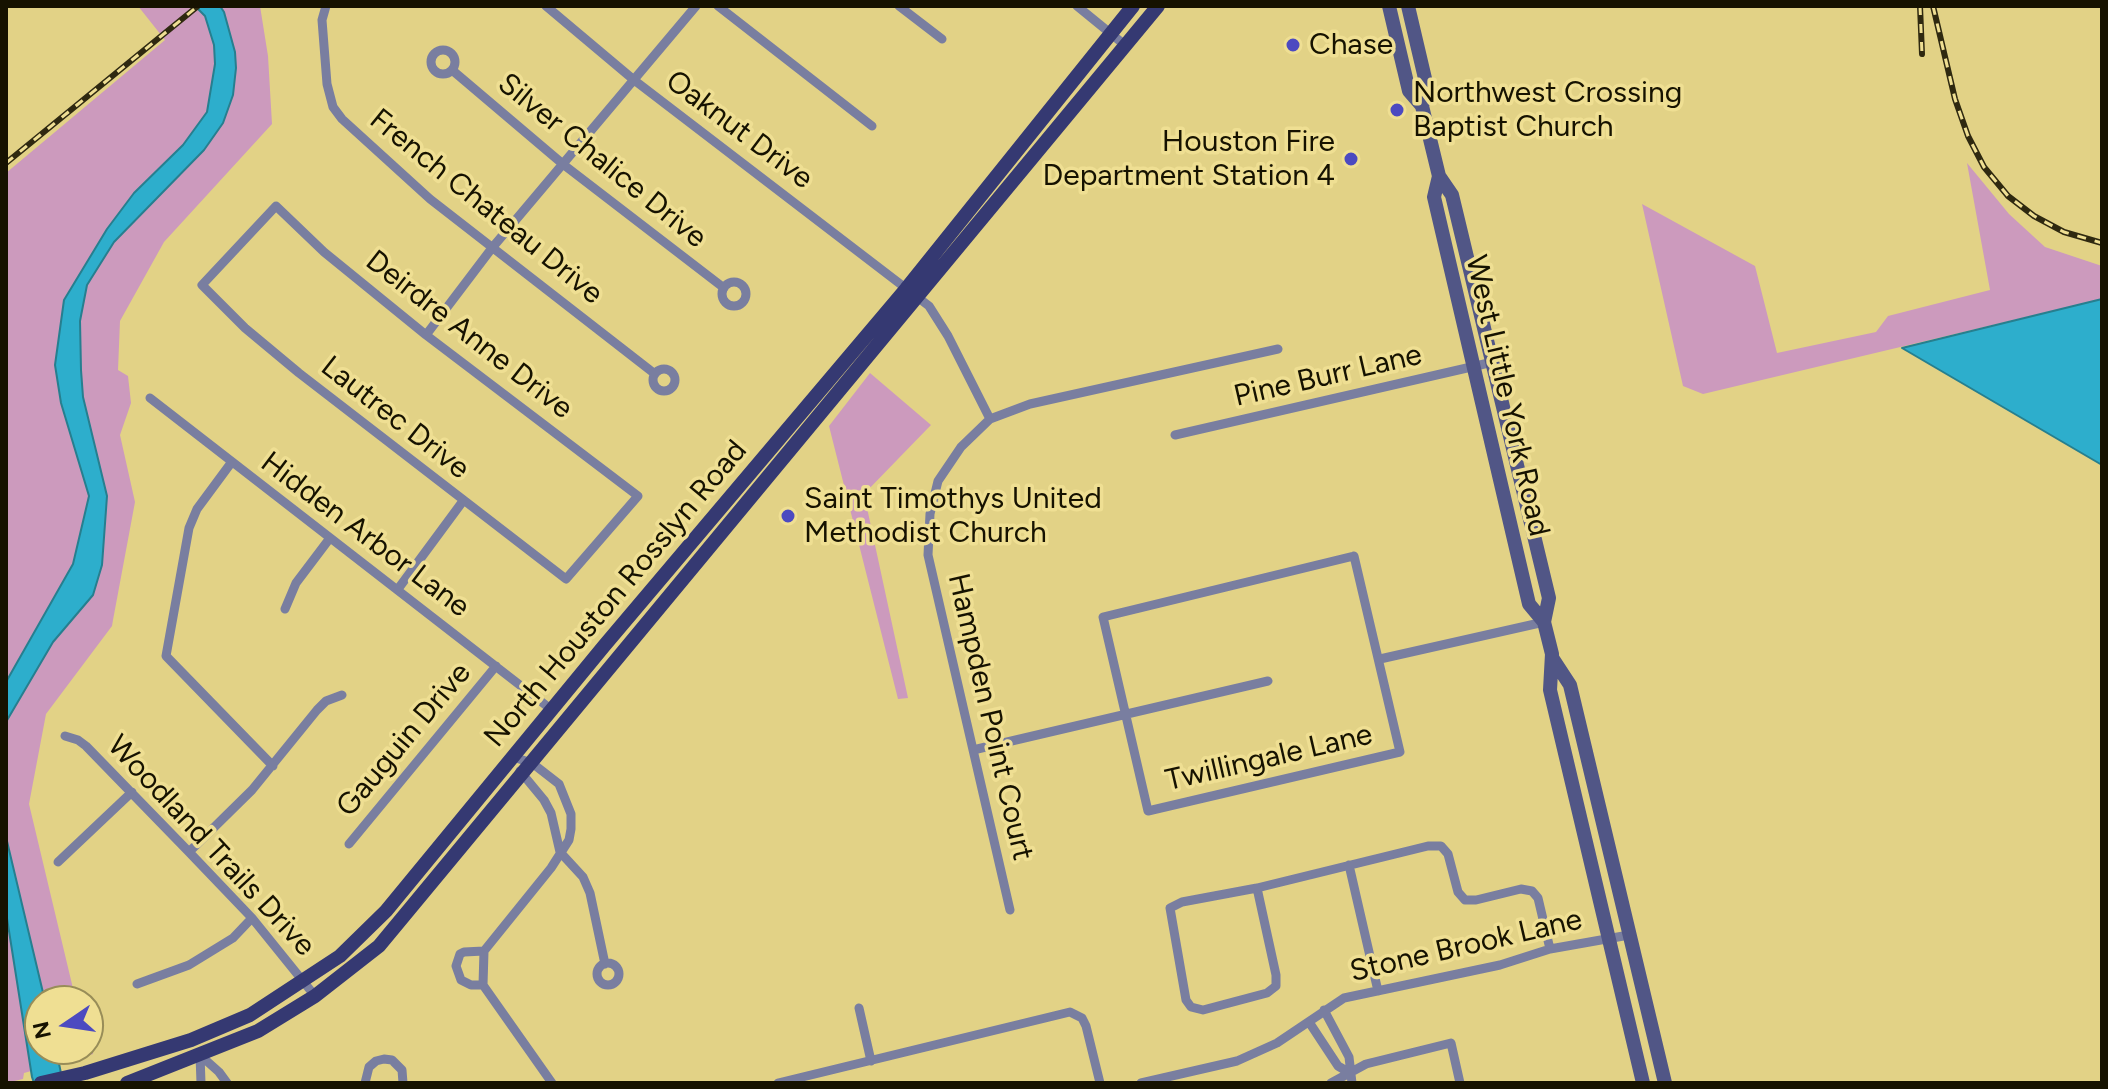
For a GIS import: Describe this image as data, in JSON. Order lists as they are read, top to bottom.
{
  "streets": {
    "main road": ["West Little York Road", "North Houston Rosslyn Road"],
    "street": [
      "Oaknut Drive",
      "Silver Chalice Drive",
      "French Chateau Drive",
      "Deirdre Anne Drive",
      "Pine Burr Lane",
      "Lautrec Drive",
      "Hidden Arbor Lane",
      "Hampden Point Court",
      "Gauguin Drive",
      "Twillingale Lane",
      "Woodland Trails Drive",
      "Stone Brook Lane"
    ]
  },
  "crossings": [
    ["Oaknut Drive", "North Houston Rosslyn Road"],
    ["Oaknut Drive", "Hampden Point Court"],
    ["Deirdre Anne Drive", "Lautrec Drive"],
    ["Pine Burr Lane", "West Little York Road"],
    ["West Little York Road", "Stone Brook Lane"],
    ["Hidden Arbor Lane", "North Houston Rosslyn Road"],
    ["Hidden Arbor Lane", "Gauguin Drive"],
    ["North Houston Rosslyn Road", "Woodland Trails Drive"]
  ],
  "places": [
    "Chase",
    "Northwest Crossing Baptist Church",
    "Houston Fire Department Station 4",
    "Saint Timothys United Methodist Church"
  ],
  "north": "left"
}
